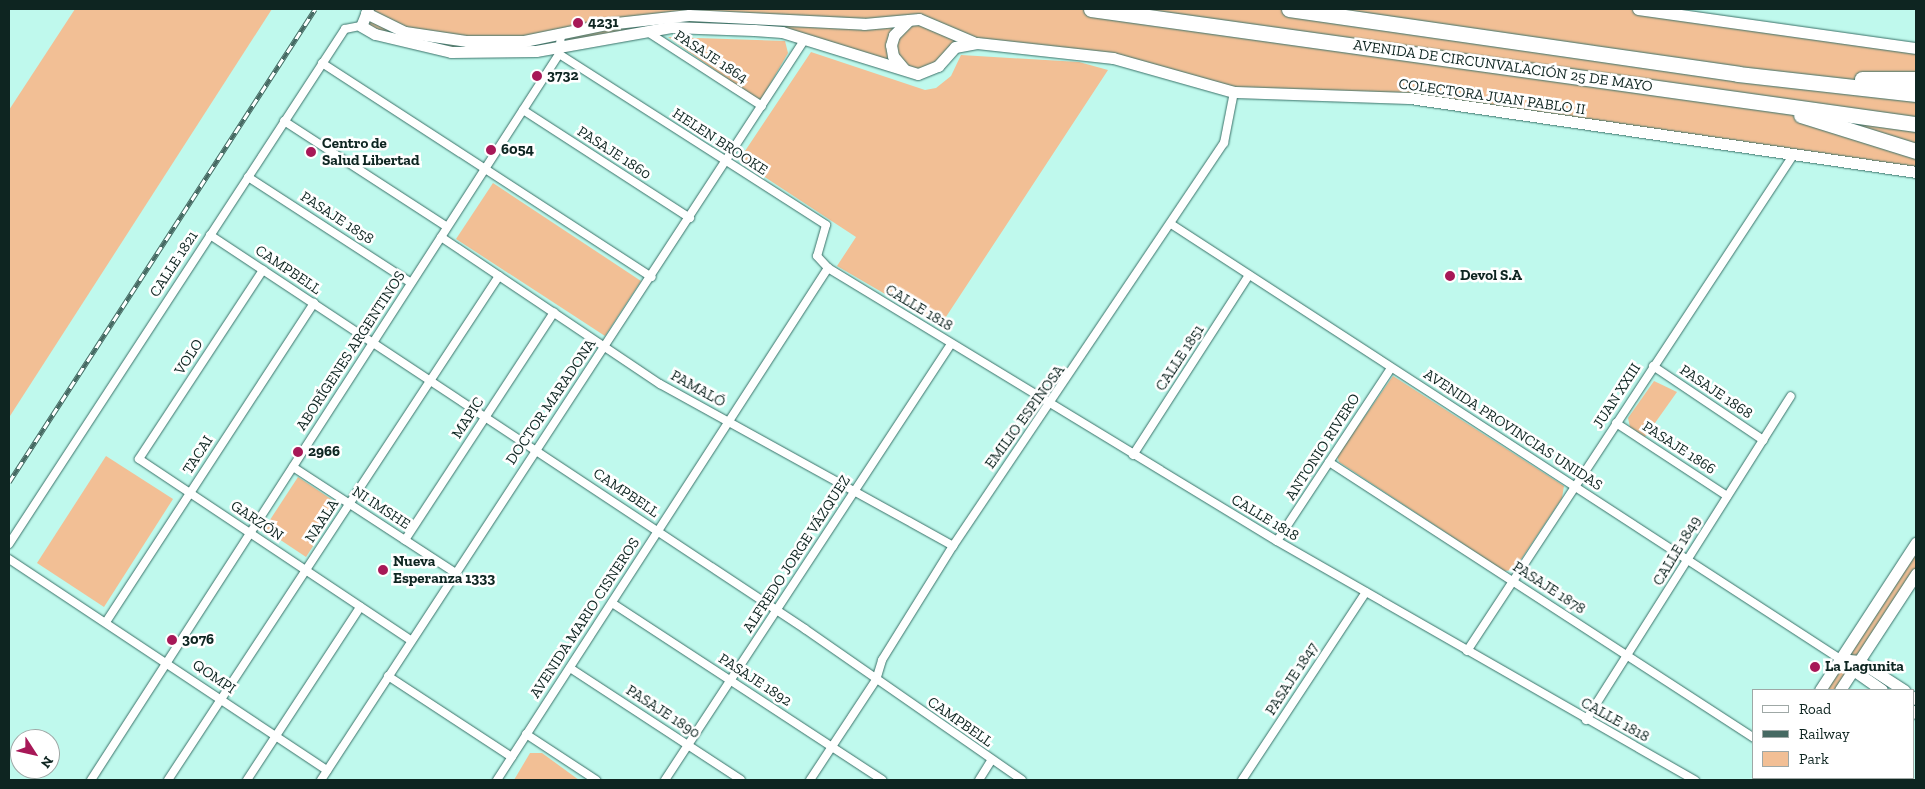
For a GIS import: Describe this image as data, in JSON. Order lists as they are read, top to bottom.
{
  "streets": {
    "highway": ["AVENIDA DE CIRCUNVALACIÓN 25 DE MAYO"],
    "main road": ["COLECTORA JUAN PABLO II", "AVENIDA PROVINCIAS UNIDAS"],
    "street": [
      "PASAJE 1864",
      "HELEN BROOKE",
      "PASAJE 1860",
      "PASAJE 1858",
      "CALLE 1821",
      "CAMPBELL",
      "CALLE 1818",
      "ABORÍGENES ARGENTINOS",
      "VOLO",
      "CALLE 1851",
      "PAMALÓ",
      "PASAJE 1868",
      "JUAN XXIII",
      "DOCTOR MARADONA",
      "EMILIO ESPINOSA",
      "MAPIC",
      "ANTONIO RIVERO",
      "PASAJE 1866",
      "TACAI",
      "NI IMSHE",
      "GARZÓN",
      "NAALA",
      "CALLE 1849",
      "ALFREDO JORGE VÁZQUEZ",
      "PASAJE 1878",
      "AVENIDA MARIO CISNEROS",
      "QOMPI",
      "PASAJE 1847",
      "PASAJE 1892",
      "PASAJE 1890"
    ]
  },
  "crossings": [
    ["PASAJE 1864", "COLECTORA JUAN PABLO II"],
    ["PASAJE 1864", "DOCTOR MARADONA"],
    ["COLECTORA JUAN PABLO II", "HELEN BROOKE"],
    ["COLECTORA JUAN PABLO II", "CALLE 1821"],
    ["COLECTORA JUAN PABLO II", "ABORÍGENES ARGENTINOS"],
    ["COLECTORA JUAN PABLO II", "JUAN XXIII"],
    ["COLECTORA JUAN PABLO II", "DOCTOR MARADONA"],
    ["COLECTORA JUAN PABLO II", "EMILIO ESPINOSA"],
    ["HELEN BROOKE", "CALLE 1818"],
    ["HELEN BROOKE", "ABORÍGENES ARGENTINOS"],
    ["HELEN BROOKE", "DOCTOR MARADONA"],
    ["HELEN BROOKE", "AVENIDA MARIO CISNEROS"],
    ["PASAJE 1860", "ABORÍGENES ARGENTINOS"],
    ["PASAJE 1860", "DOCTOR MARADONA"],
    ["PASAJE 1858", "CALLE 1821"],
    ["PASAJE 1858", "ABORÍGENES ARGENTINOS"],
    ["CALLE 1821", "CAMPBELL"],
    ["CAMPBELL", "ABORÍGENES ARGENTINOS"],
    ["CAMPBELL", "VOLO"],
    ["CAMPBELL", "DOCTOR MARADONA"],
    ["CAMPBELL", "EMILIO ESPINOSA"],
    ["CAMPBELL", "MAPIC"],
    ["CAMPBELL", "TACAI"],
    ["CAMPBELL", "NAALA"],
    ["CAMPBELL", "ALFREDO JORGE VÁZQUEZ"],
    ["CAMPBELL", "AVENIDA MARIO CISNEROS"],
    ["CALLE 1818", "CALLE 1851"],
    ["CALLE 1818", "JUAN XXIII"],
    ["CALLE 1818", "EMILIO ESPINOSA"],
    ["CALLE 1818", "ANTONIO RIVERO"],
    ["CALLE 1818", "CALLE 1849"],
    ["CALLE 1818", "ALFREDO JORGE VÁZQUEZ"],
    ["CALLE 1818", "AVENIDA MARIO CISNEROS"],
    ["CALLE 1818", "PASAJE 1847"],
    ["ABORÍGENES ARGENTINOS", "PAMALÓ"],
    ["ABORÍGENES ARGENTINOS", "NI IMSHE"],
    ["ABORÍGENES ARGENTINOS", "GARZÓN"],
    ["ABORÍGENES ARGENTINOS", "QOMPI"],
    ["VOLO", "GARZÓN"],
    ["CALLE 1851", "AVENIDA PROVINCIAS UNIDAS"],
    ["PAMALÓ", "DOCTOR MARADONA"],
    ["PAMALÓ", "EMILIO ESPINOSA"],
    ["PAMALÓ", "MAPIC"],
    ["PAMALÓ", "NAALA"],
    ["PAMALÓ", "ALFREDO JORGE VÁZQUEZ"],
    ["PAMALÓ", "AVENIDA MARIO CISNEROS"],
    ["PASAJE 1868", "JUAN XXIII"],
    ["PASAJE 1868", "CALLE 1849"],
    ["JUAN XXIII", "AVENIDA PROVINCIAS UNIDAS"],
    ["JUAN XXIII", "PASAJE 1866"],
    ["JUAN XXIII", "PASAJE 1878"],
    ["DOCTOR MARADONA", "NI IMSHE"],
    ["DOCTOR MARADONA", "GARZÓN"],
    ["DOCTOR MARADONA", "QOMPI"],
    ["EMILIO ESPINOSA", "AVENIDA PROVINCIAS UNIDAS"],
    ["EMILIO ESPINOSA", "PASAJE 1892"],
    ["MAPIC", "NI IMSHE"],
    ["AVENIDA PROVINCIAS UNIDAS", "ANTONIO RIVERO"],
    ["AVENIDA PROVINCIAS UNIDAS", "CALLE 1849"],
    ["ANTONIO RIVERO", "PASAJE 1878"],
    ["PASAJE 1866", "CALLE 1849"],
    ["TACAI", "GARZÓN"],
    ["TACAI", "QOMPI"],
    ["NI IMSHE", "NAALA"],
    ["GARZÓN", "NAALA"],
    ["NAALA", "QOMPI"],
    ["CALLE 1849", "PASAJE 1878"],
    ["ALFREDO JORGE VÁZQUEZ", "PASAJE 1892"],
    ["ALFREDO JORGE VÁZQUEZ", "PASAJE 1890"],
    ["AVENIDA MARIO CISNEROS", "PASAJE 1892"],
    ["AVENIDA MARIO CISNEROS", "PASAJE 1890"]
  ],
  "places": [
    "4231",
    "3732",
    "6054",
    "Centro de Salud Libertad",
    "Devol S.A",
    "2966",
    "Nueva Esperanza 1333",
    "3076",
    "La Lagunita"
  ],
  "legend": ["Road", "Railway", "Park"],
  "north": "bottom right"
}
